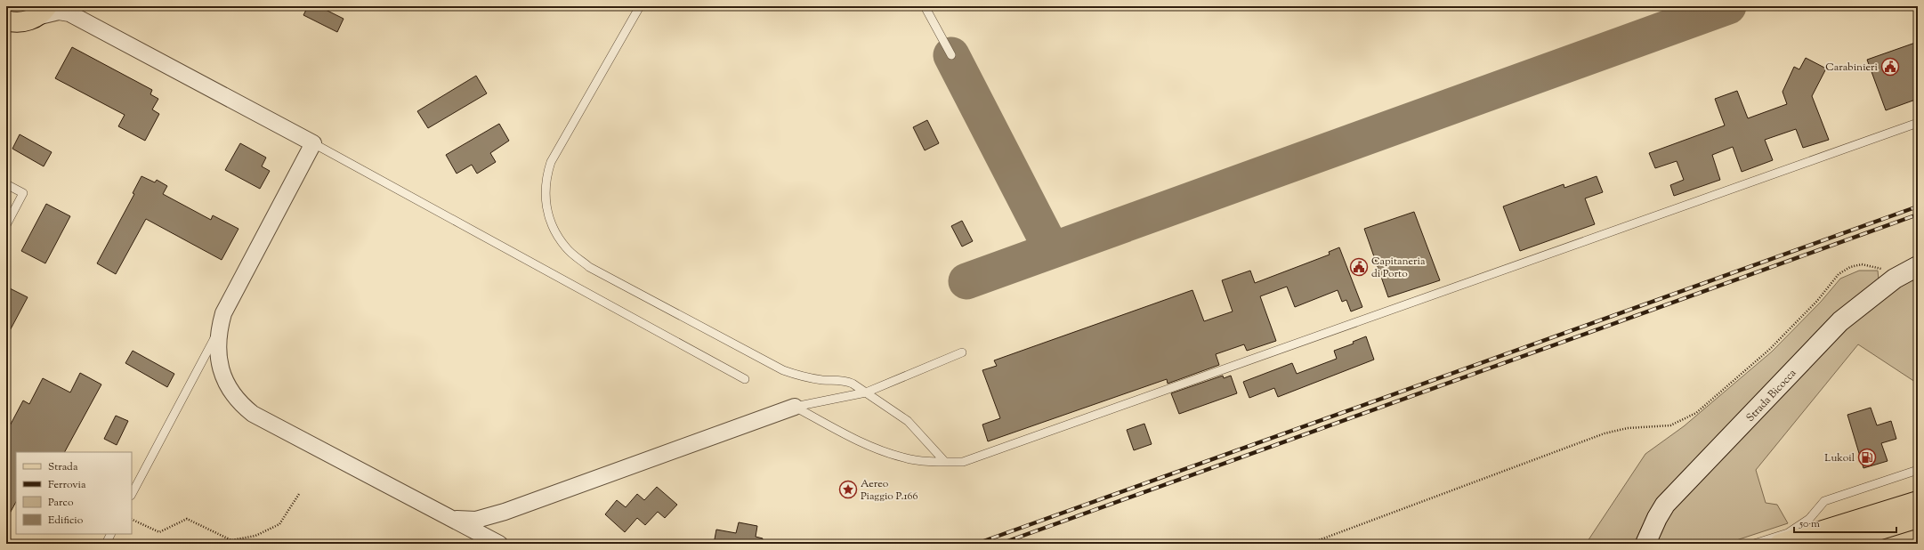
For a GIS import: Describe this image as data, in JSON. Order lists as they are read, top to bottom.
{
  "streets": {
    "main road": ["Strada Bicocca"]
  },
  "places": {
    "public building": ["Carabinieri", "Capitaneria di Porto"],
    "fuel station": ["Lukoil"],
    "place": ["Aereo Piaggio P.166"]
  },
  "legend": [
    "Strada",
    "Ferrovia",
    "Parco",
    "Edificio"
  ],
  "scale_bar": "50 m"
}
